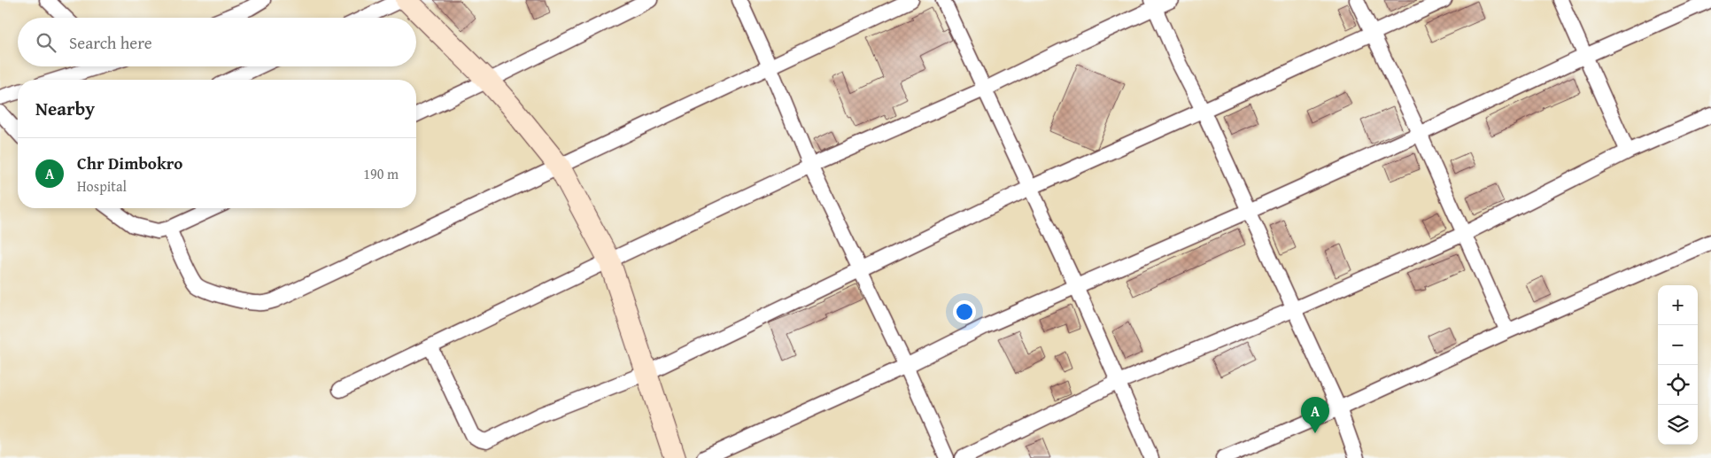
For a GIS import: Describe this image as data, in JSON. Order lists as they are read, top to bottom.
{
  "page": {
    "search": "Search here",
    "heading": "Nearby",
    "list": [
      {
        "mark": "A",
        "name": "Chr Dimbokro",
        "note": "Hospital",
        "value": "190 m"
      }
    ],
    "map_buttons": ["+", "−"],
    "pins": "A"
  }
}
